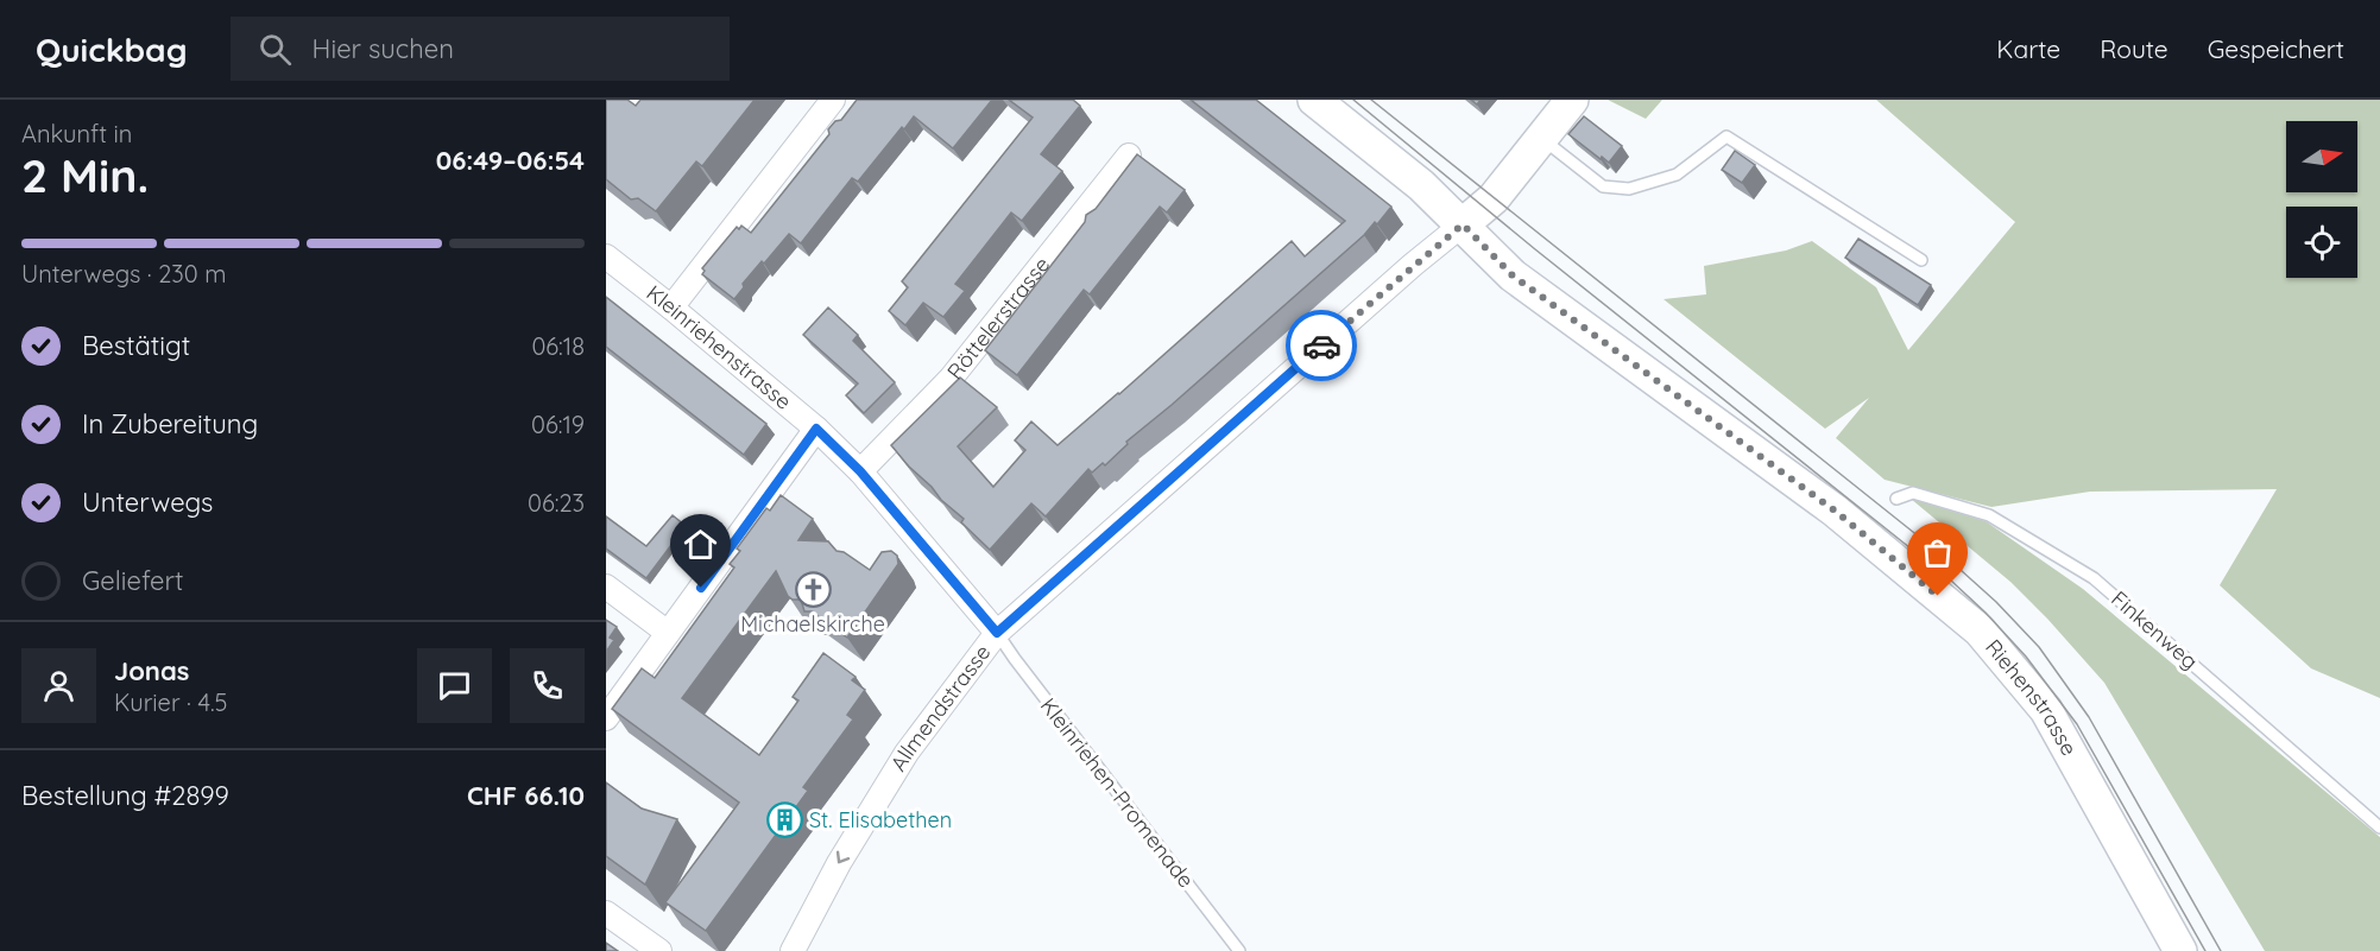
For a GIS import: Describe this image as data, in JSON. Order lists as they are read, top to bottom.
{
  "streets": {
    "main road": ["Riehenstrasse"],
    "street": ["Röttelerstrasse", "Kleinriehenstrasse", "Allmendstrasse"],
    "lane": ["Finkenweg", "Kleinriehen-Promenade"]
  },
  "crossings": [
    ["Röttelerstrasse", "Kleinriehenstrasse"],
    ["Kleinriehenstrasse", "Allmendstrasse"],
    ["Kleinriehenstrasse", "Kleinriehen-Promenade"],
    ["Riehenstrasse", "Allmendstrasse"],
    ["Allmendstrasse", "Kleinriehen-Promenade"]
  ],
  "one_way": ["Allmendstrasse"],
  "places": {
    "church": ["Michaelskirche"],
    "building": ["St. Elisabethen"]
  },
  "north": "right",
  "page": {
    "header": "Quickbag",
    "search": "Hier suchen",
    "nav": ["Karte", "Route", "Gespeichert"],
    "heading": ["2 Min.", "Ankunft in", "06:49–06:54"],
    "panel": [
      "Jonas",
      "Kurier · 4.5",
      "Bestellung #2899",
      "CHF 66.10"
    ],
    "bar": "Unterwegs · 230 m",
    "list": [
      ["Bestätigt", "06:18"],
      ["In Zubereitung", "06:19"],
      ["Unterwegs", "06:23"],
      "Geliefert"
    ]
  }
}
